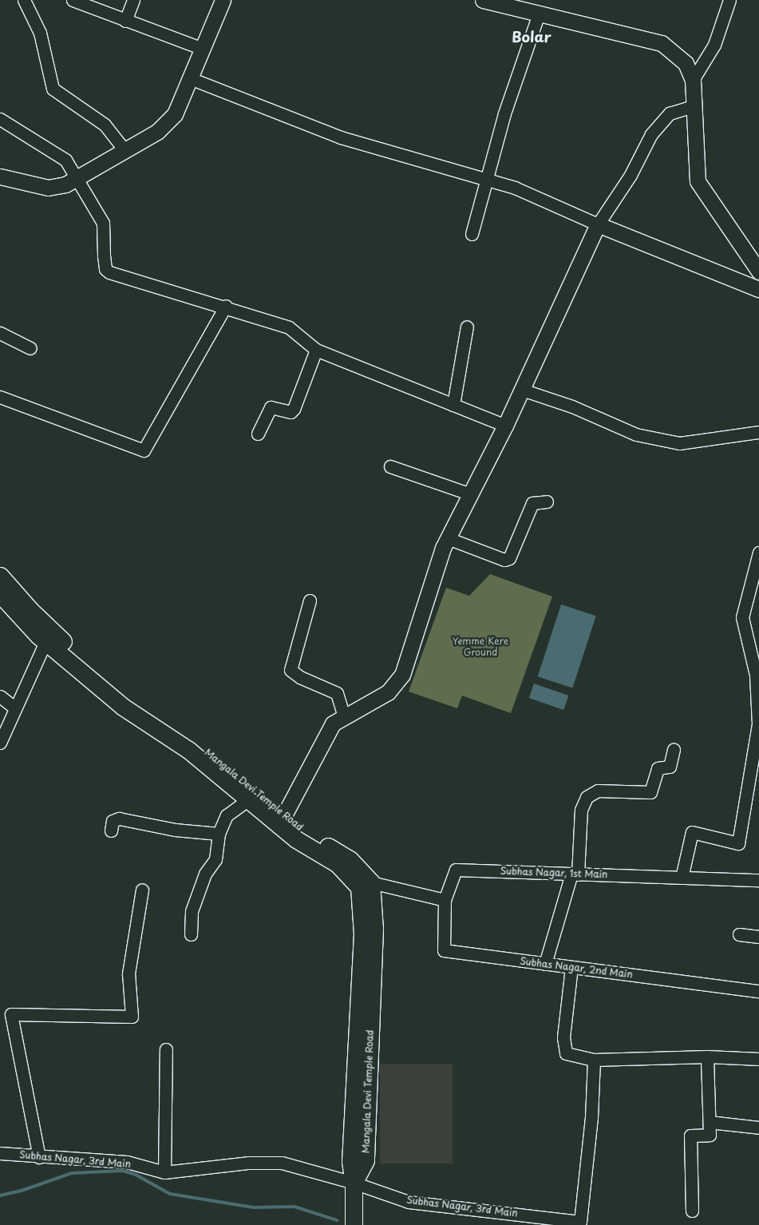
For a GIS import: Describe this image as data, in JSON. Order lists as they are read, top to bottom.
{
  "streets": {
    "main road": ["Mangala Devi Temple Road"],
    "street": ["Subhas Nagar, 1st Main", "Subhas Nagar, 2nd Main", "Subhas Nagar, 3rd Main"]
  },
  "crossings": [
    ["Mangala Devi Temple Road", "Subhas Nagar, 3rd Main"],
    ["Subhas Nagar, 1st Main", "Subhas Nagar, 2nd Main"]
  ],
  "districts": ["Bolar"],
  "parks": ["Yemme Kere Ground"]
}
